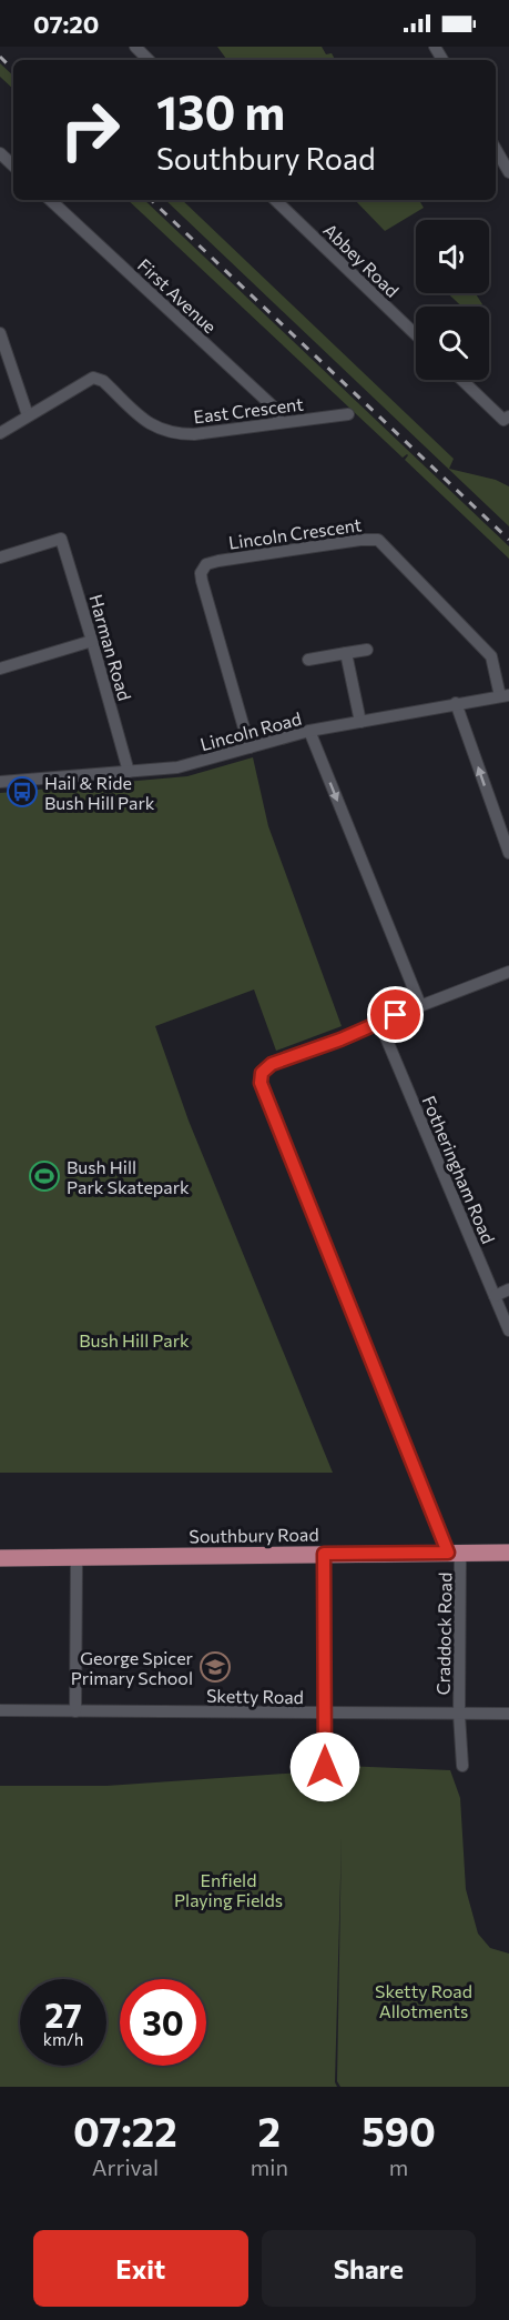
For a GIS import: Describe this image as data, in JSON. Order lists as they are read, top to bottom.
{
  "streets": {
    "main road": ["Southbury Road"],
    "street": [
      "Abbey Road",
      "First Avenue",
      "East Crescent",
      "Lincoln Crescent",
      "Harman Road",
      "Lincoln Road",
      "Fotheringham Road",
      "Craddock Road",
      "Sketty Road"
    ]
  },
  "crossings": [
    ["First Avenue", "East Crescent"],
    ["Lincoln Crescent", "Lincoln Road"],
    ["Harman Road", "Lincoln Road"],
    ["Southbury Road", "Craddock Road"],
    ["Craddock Road", "Sketty Road"]
  ],
  "parks": ["Bush Hill Park", "Enfield Playing Fields", "Sketty Road Allotments"],
  "places": {
    "bus stop": ["Hail & Ride Bush Hill Park"],
    "sports": ["Bush Hill Park Skatepark"],
    "school or university": ["George Spicer Primary School"]
  },
  "page": {
    "status": "07:20",
    "turn": ["130 m", "Southbury Road"],
    "speed": "27 km/h",
    "limit": "30",
    "eta": [
      "07:22",
      "Arrival",
      "2",
      "min",
      "590",
      "m"
    ],
    "buttons": ["Exit", "Share"]
  }
}
